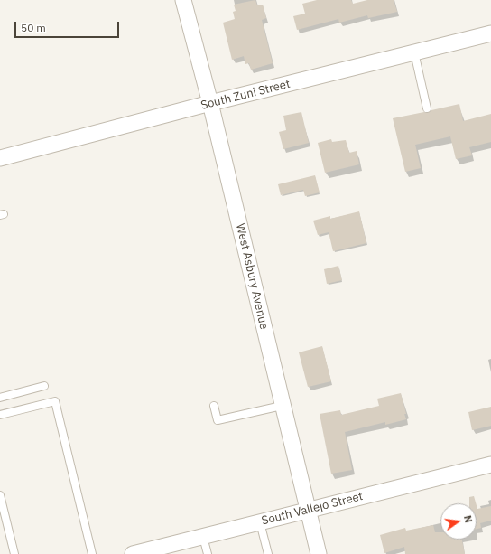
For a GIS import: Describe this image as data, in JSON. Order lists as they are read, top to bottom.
{
  "streets": {
    "street": ["South Zuni Street", "West Asbury Avenue", "South Vallejo Street"]
  },
  "crossings": [
    ["South Zuni Street", "West Asbury Avenue"],
    ["West Asbury Avenue", "South Vallejo Street"]
  ],
  "scale_bar": "50 m",
  "north": "right"
}
